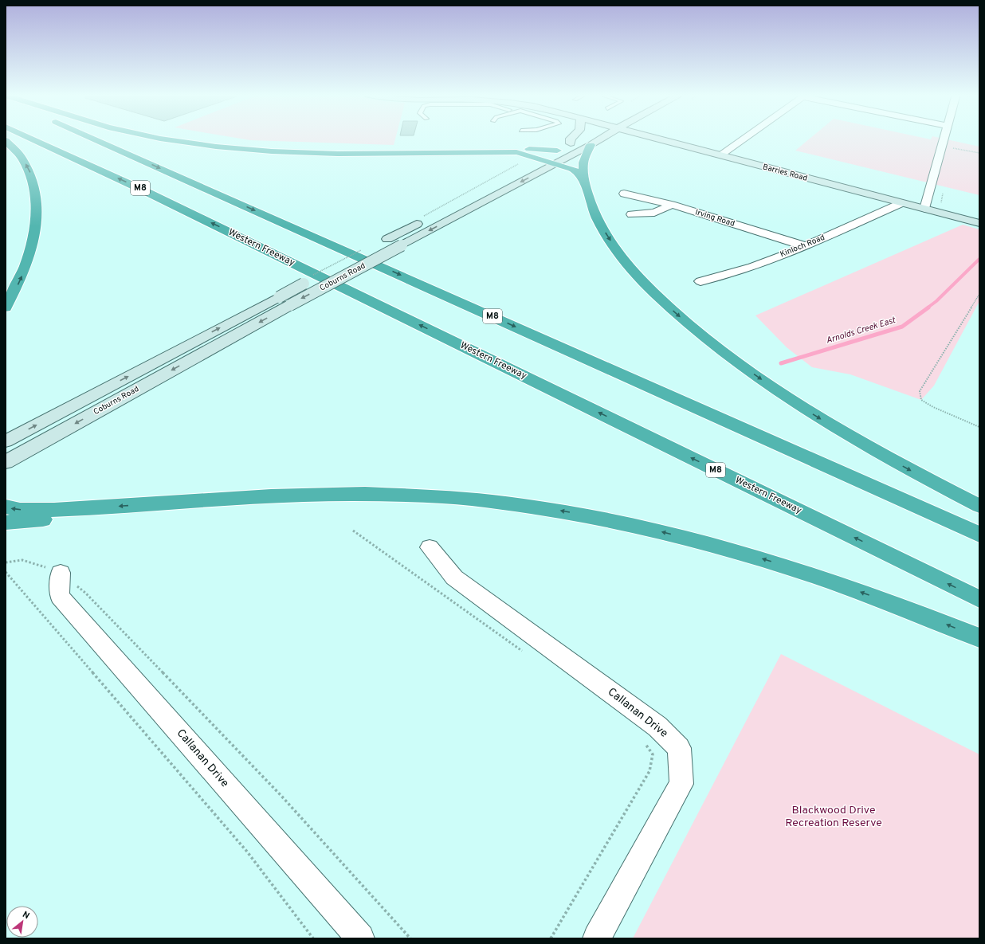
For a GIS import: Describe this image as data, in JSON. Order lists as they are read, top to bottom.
{
  "streets": {
    "highway": ["M8", "Western Freeway"],
    "main road": ["Barries Road", "Coburns Road"],
    "street": ["Irving Road", "Kinloch Road", "Callanan Drive"]
  },
  "crossings": [
    ["Barries Road", "Kinloch Road"],
    ["Irving Road", "Kinloch Road"]
  ],
  "water": ["Arnolds Creek East"],
  "parks": ["Blackwood Drive Recreation Reserve"],
  "north": "top right"
}
